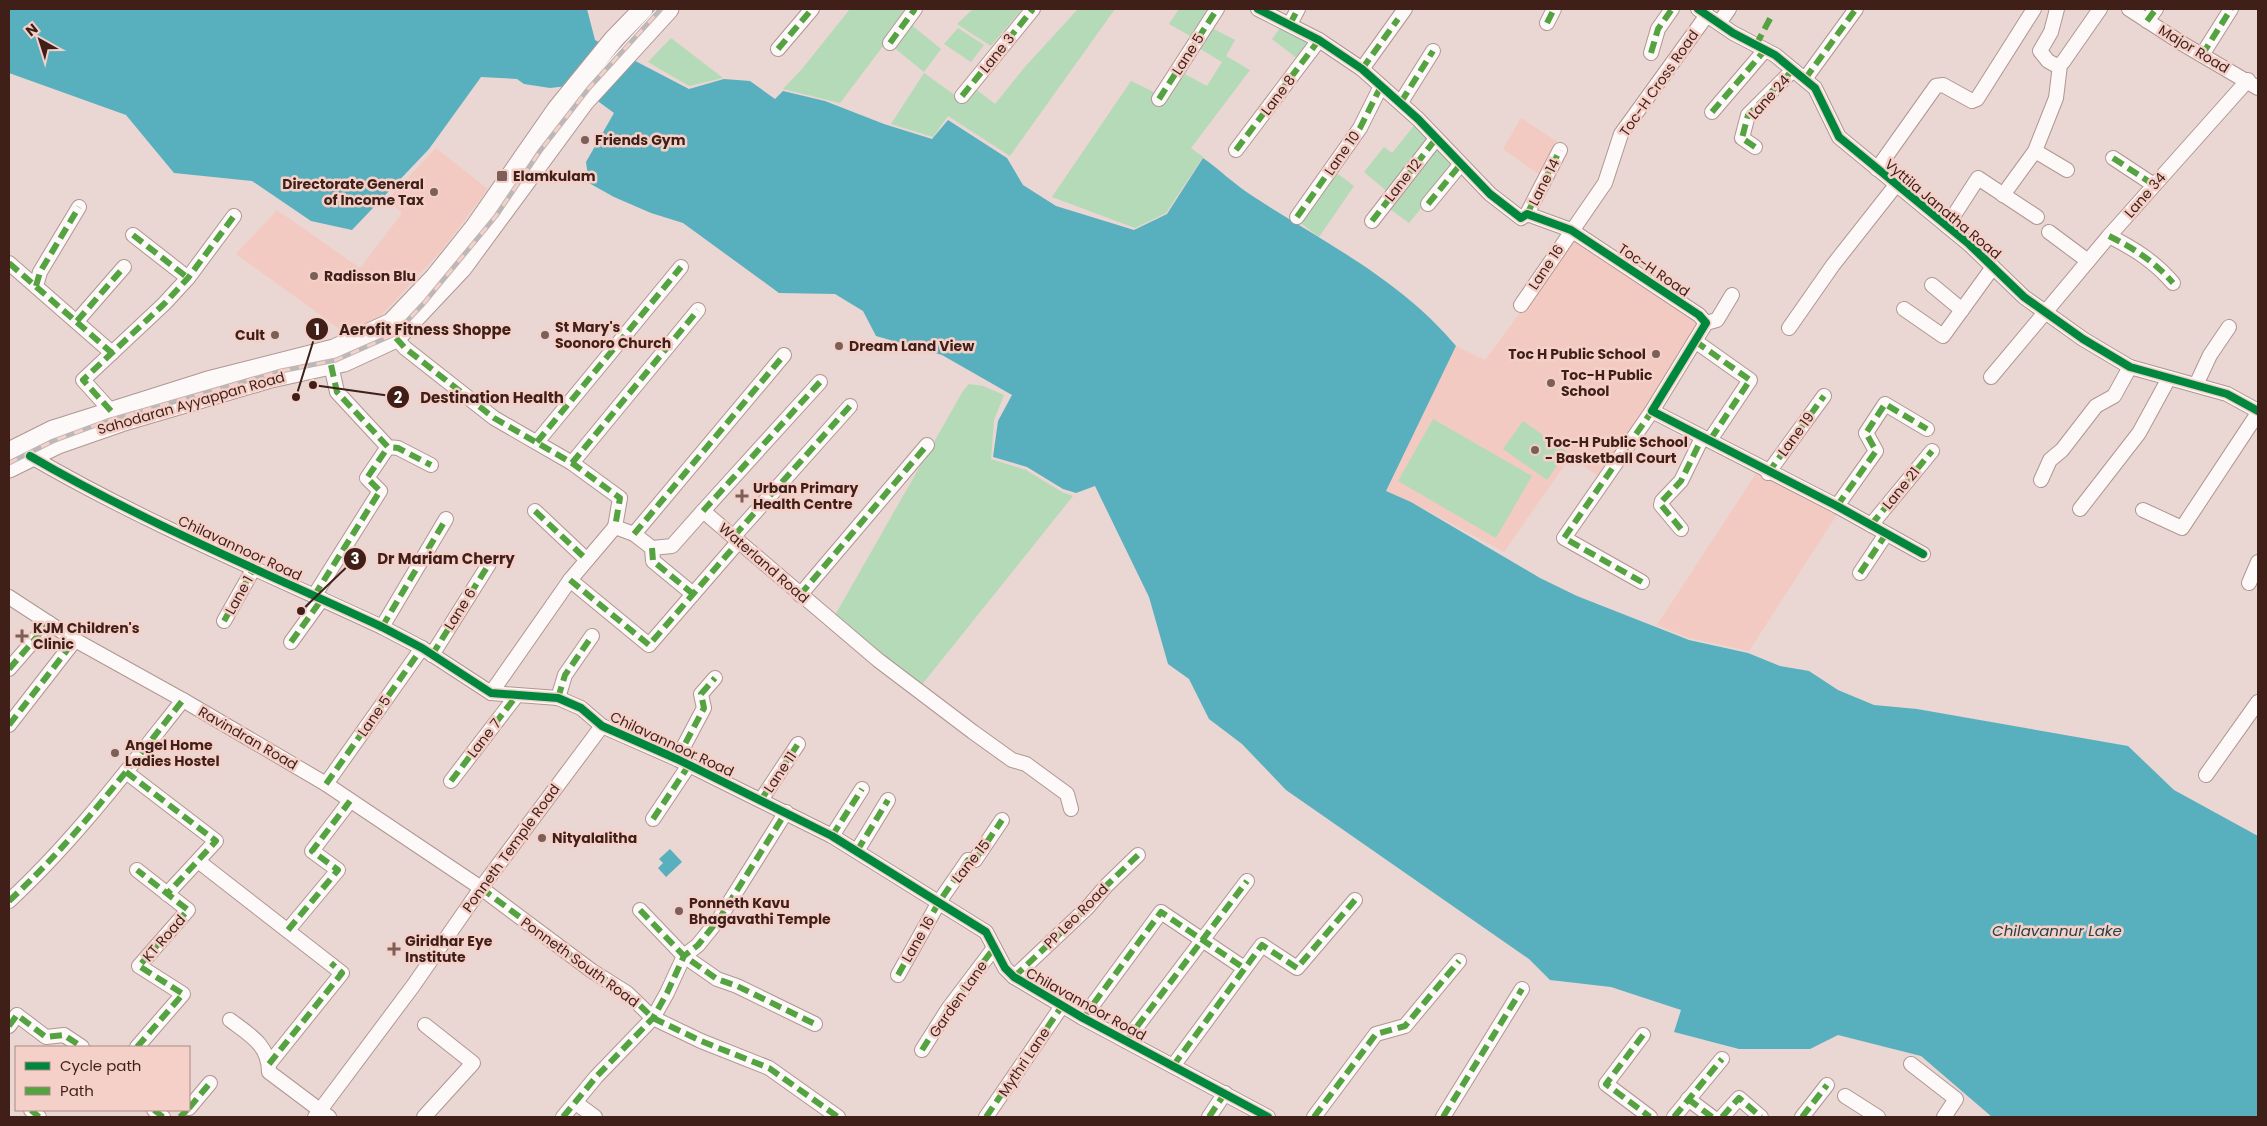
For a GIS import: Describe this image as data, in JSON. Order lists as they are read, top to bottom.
{
  "streets": {
    "main road": ["Sahodaran Ayyappan Road"],
    "street": [
      "Major Road",
      "Lane 3",
      "Lane 5",
      "Toc-H Cross Road",
      "Lane 8",
      "Lane 24",
      "Lane 10",
      "Lane 12",
      "Lane 14",
      "Lane 34",
      "Vyttila Janatha Road",
      "Lane 16",
      "Toc-H Road",
      "Lane 19",
      "Lane 21",
      "Chilavannoor Road",
      "Waterland Road",
      "Lane 1",
      "Lane 6",
      "Ravindran Road",
      "Lane 7",
      "Lane 11",
      "Ponneth Temple Road",
      "Lane 15",
      "PP Leo Road",
      "KT Road",
      "Ponneth South Road",
      "Garden Lane",
      "Mythri Lane"
    ]
  },
  "crossings": [
    ["Major Road", "Lane 34"],
    ["Lane 5", "Chilavannoor Road"],
    ["Lane 5", "Lane 6"],
    ["Lane 5", "Ravindran Road"],
    ["Toc-H Cross Road", "Vyttila Janatha Road"],
    ["Toc-H Cross Road", "Lane 16"],
    ["Toc-H Cross Road", "Toc-H Road"],
    ["Lane 8", "Toc-H Road"],
    ["Lane 24", "Vyttila Janatha Road"],
    ["Lane 10", "Toc-H Road"],
    ["Lane 12", "Toc-H Road"],
    ["Lane 14", "Toc-H Road"],
    ["Lane 34", "Vyttila Janatha Road"],
    ["Lane 16", "Toc-H Road"],
    ["Lane 16", "Chilavannoor Road"],
    ["Lane 16", "Lane 15"],
    ["Sahodaran Ayyappan Road", "Chilavannoor Road"],
    ["Chilavannoor Road", "Lane 1"],
    ["Chilavannoor Road", "Lane 6"],
    ["Chilavannoor Road", "Lane 7"],
    ["Chilavannoor Road", "Lane 11"],
    ["Chilavannoor Road", "Ponneth Temple Road"],
    ["Chilavannoor Road", "Lane 15"],
    ["Chilavannoor Road", "PP Leo Road"],
    ["Chilavannoor Road", "Garden Lane"],
    ["Chilavannoor Road", "Mythri Lane"],
    ["Ravindran Road", "Ponneth Temple Road"],
    ["Ravindran Road", "Ponneth South Road"],
    ["Ponneth Temple Road", "Ponneth South Road"]
  ],
  "water": ["Chilavannur Lake"],
  "places": {
    "other": [
      "Friends Gym",
      "Directorate General of Income Tax",
      "Radisson Blu",
      "Cult",
      "St Mary's Soonoro Church",
      "Dream Land View",
      "Toc H Public School",
      "Toc-H Public School",
      "Destination Health",
      "Aerofit Fitness Shoppe",
      "Toc-H Public School - Basketball Court",
      "Dr Mariam Cherry",
      "Angel Home Ladies Hostel",
      "Nityalalitha",
      "Ponneth Kavu Bhagavathi Temple"
    ],
    "transit": ["Elamkulam"],
    "health": ["Urban Primary Health Centre", "KJM Children's Clinic", "Giridhar Eye Institute"]
  },
  "legend": ["Cycle path", "Path"],
  "north": "top left"
}
